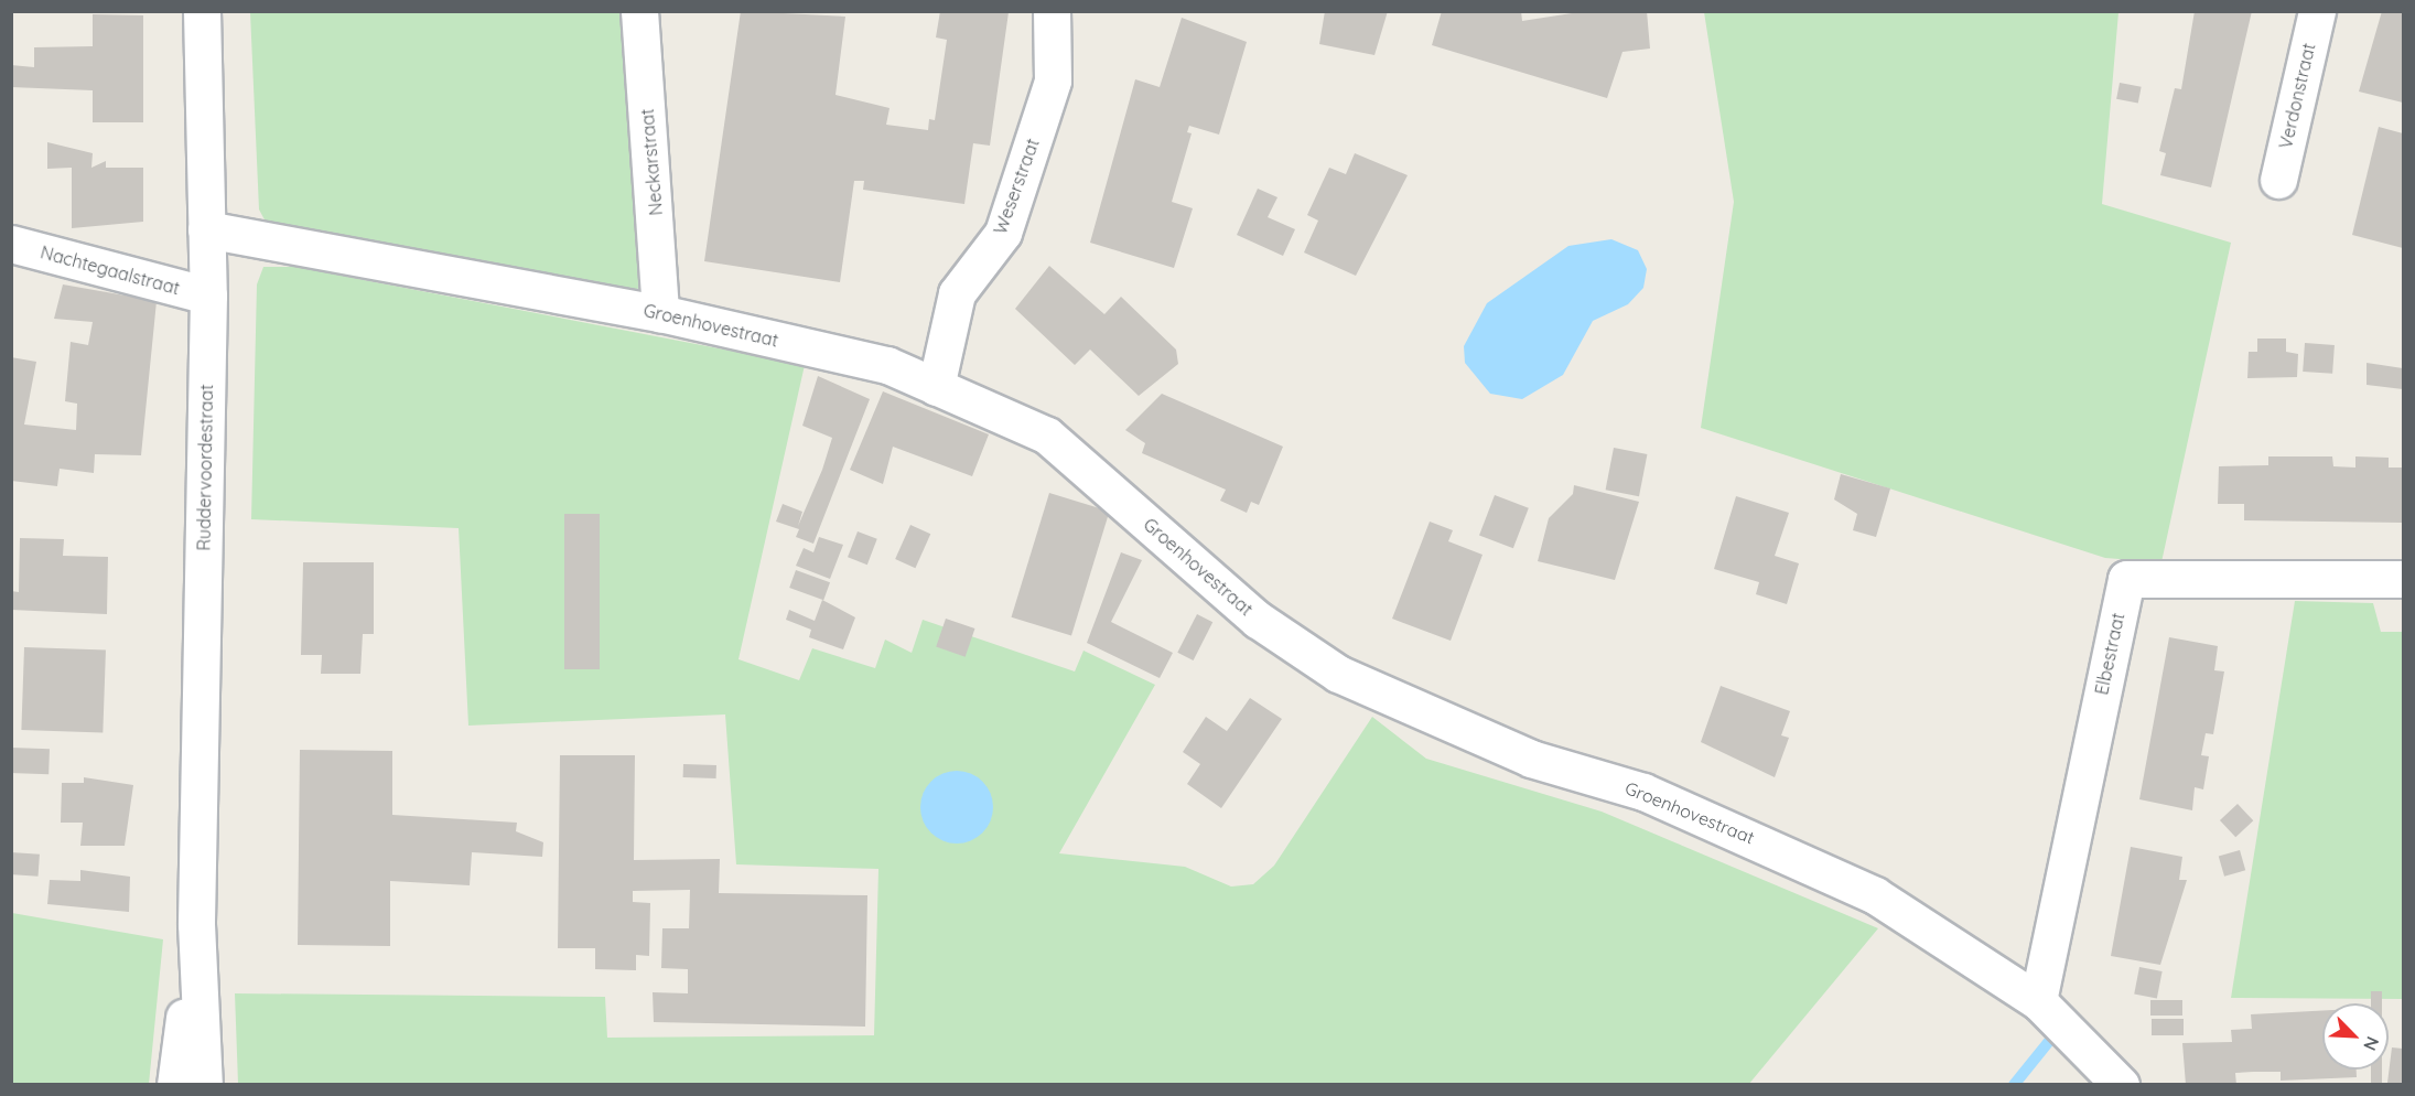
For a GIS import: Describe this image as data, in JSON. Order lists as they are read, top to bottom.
{
  "streets": {
    "street": [
      "Verdonstraat",
      "Neckarstraat",
      "Weserstraat",
      "Nachtegaalstraat",
      "Groenhovestraat",
      "Ruddervoordestraat",
      "Elbestraat"
    ]
  },
  "crossings": [
    ["Neckarstraat", "Groenhovestraat"],
    ["Weserstraat", "Groenhovestraat"],
    ["Nachtegaalstraat", "Ruddervoordestraat"],
    ["Groenhovestraat", "Ruddervoordestraat"],
    ["Groenhovestraat", "Elbestraat"]
  ],
  "north": "bottom right"
}
